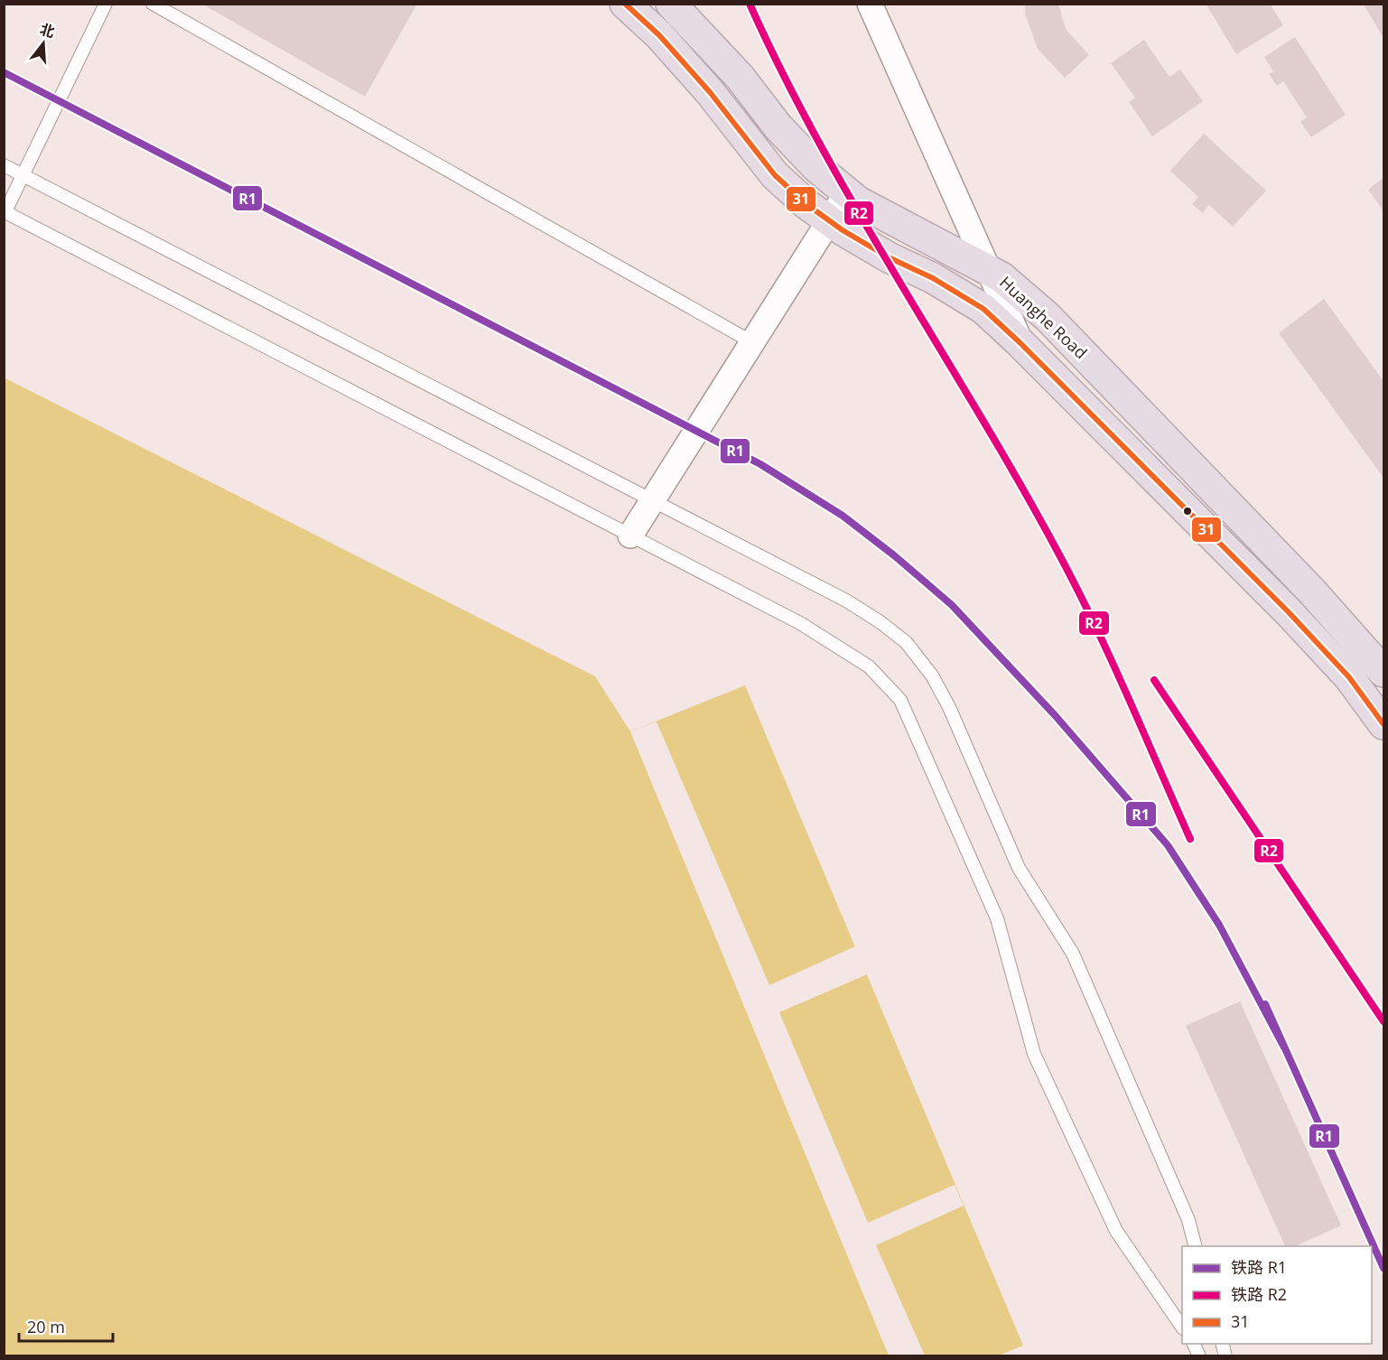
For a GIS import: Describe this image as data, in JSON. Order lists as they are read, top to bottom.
{
  "streets": {
    "highway": ["Huanghe Road"]
  },
  "lines": ["rail line R2", "transit line 31", "rail line R1"],
  "legend": ["铁路 R1", "铁路 R2", "31"],
  "scale_bar": "20 m",
  "north": "top"
}
